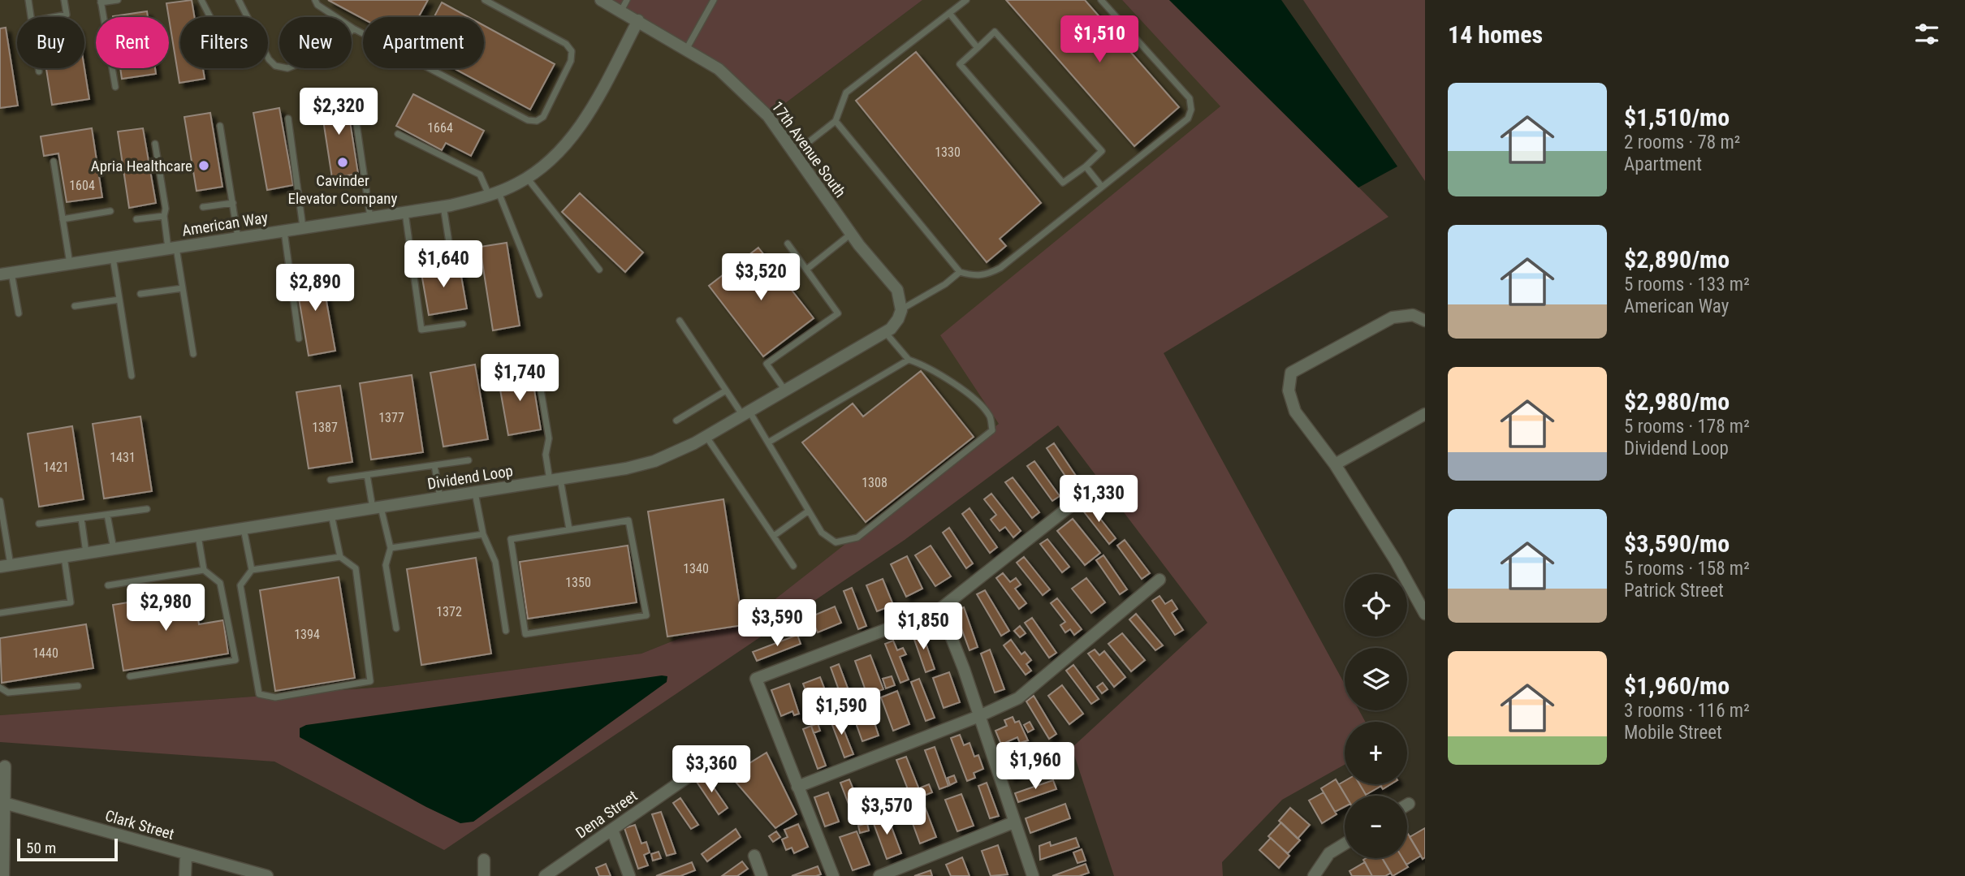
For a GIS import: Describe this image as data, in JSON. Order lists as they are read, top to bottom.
{
  "streets": {
    "street": [
      "17th Avenue South",
      "American Way",
      "Dividend Loop",
      "Dena Street",
      "Clark Street"
    ]
  },
  "crossings": [
    ["17th Avenue South", "American Way"],
    ["17th Avenue South", "Dividend Loop"]
  ],
  "places": ["Cavinder Elevator Company", "Apria Healthcare"],
  "house_numbers": [
    "1664",
    "1330",
    "1604",
    "1377",
    "1387",
    "1431",
    "1421",
    "1308",
    "1340",
    "1350",
    "1372",
    "1394",
    "1440"
  ],
  "scale_bar": "50 m",
  "page": {
    "heading": "14 homes",
    "price": [
      "$1,510",
      "$2,320",
      "$1,640",
      "$3,520",
      "$2,890",
      "$1,740",
      "$1,330",
      "$2,980",
      "$3,590",
      "$1,850",
      "$1,590",
      "$1,960",
      "$3,360",
      "$3,570"
    ],
    "chip": [
      "Buy",
      "Rent",
      "Filters",
      "New",
      "Apartment"
    ],
    "list": [
      {
        "name": "$1,510/mo",
        "note": "2 rooms · 78 m² · Apartment"
      },
      {
        "name": "$2,890/mo",
        "note": "5 rooms · 133 m² · American Way"
      },
      {
        "name": "$2,980/mo",
        "note": "5 rooms · 178 m² · Dividend Loop"
      },
      {
        "name": "$3,590/mo",
        "note": "5 rooms · 158 m² · Patrick Street"
      },
      {
        "name": "$1,960/mo",
        "note": "3 rooms · 116 m² · Mobile Street"
      }
    ],
    "map_buttons": ["+", "−"],
    "scale": "50 m"
  }
}
